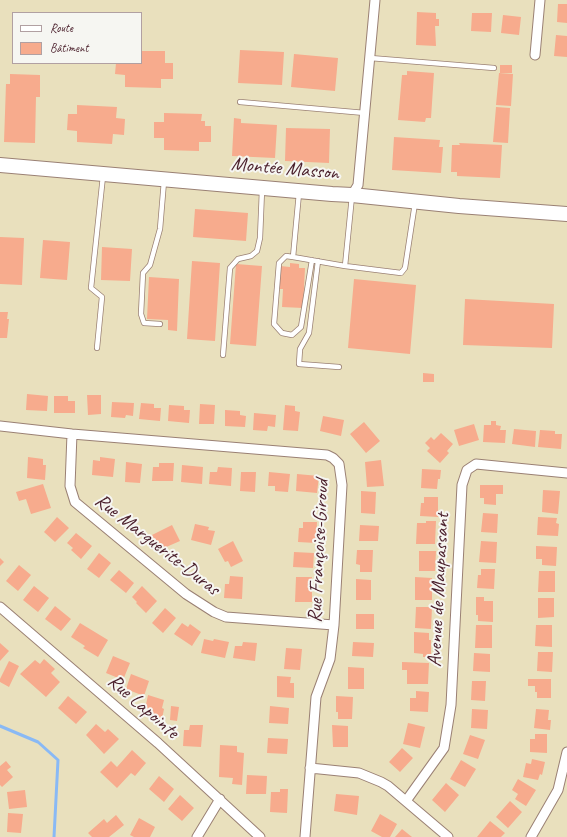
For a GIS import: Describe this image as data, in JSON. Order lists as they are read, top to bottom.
{
  "streets": {
    "main road": ["Montée Masson"],
    "street": [
      "Rue Marguerite-Duras",
      "Rue Françoise-Giroud",
      "Avenue de Maupassant",
      "Rue Lapointe"
    ]
  },
  "crossings": [
    ["Rue Marguerite-Duras", "Rue Françoise-Giroud"]
  ],
  "legend": ["Route", "Bâtiment"]
}
